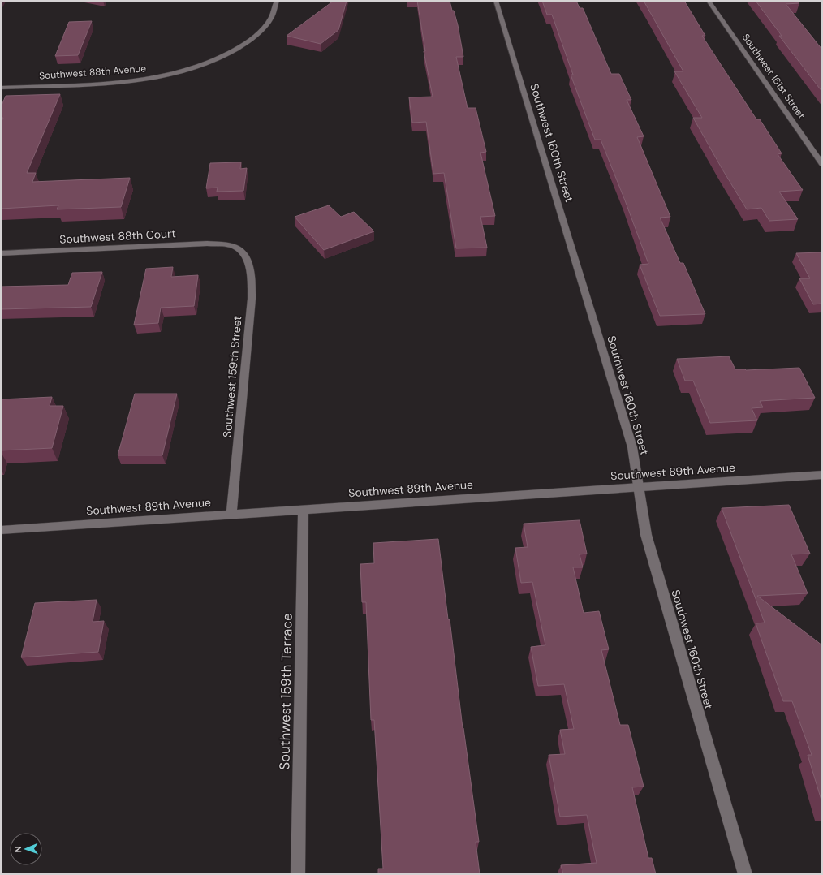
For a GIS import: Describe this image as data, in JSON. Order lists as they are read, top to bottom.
{
  "streets": {
    "street": [
      "Southwest 88th Avenue",
      "Southwest 161st Street",
      "Southwest 160th Street",
      "Southwest 88th Court",
      "Southwest 159th Street",
      "Southwest 89th Avenue",
      "Southwest 159th Terrace"
    ]
  },
  "crossings": [
    ["Southwest 160th Street", "Southwest 89th Avenue"],
    ["Southwest 88th Court", "Southwest 159th Street"],
    ["Southwest 159th Street", "Southwest 89th Avenue"],
    ["Southwest 89th Avenue", "Southwest 159th Terrace"]
  ],
  "north": "left"
}
